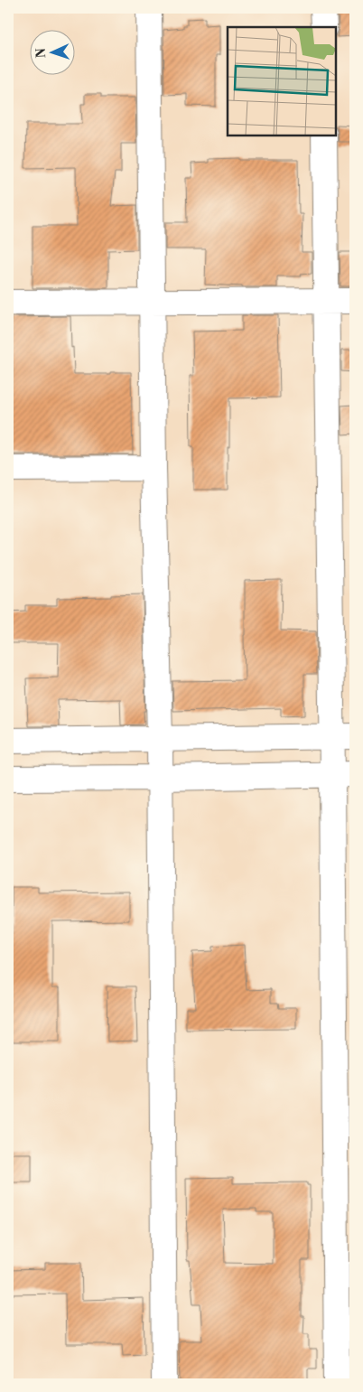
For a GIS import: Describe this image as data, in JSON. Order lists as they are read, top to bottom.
{
  "north": "left"
}
